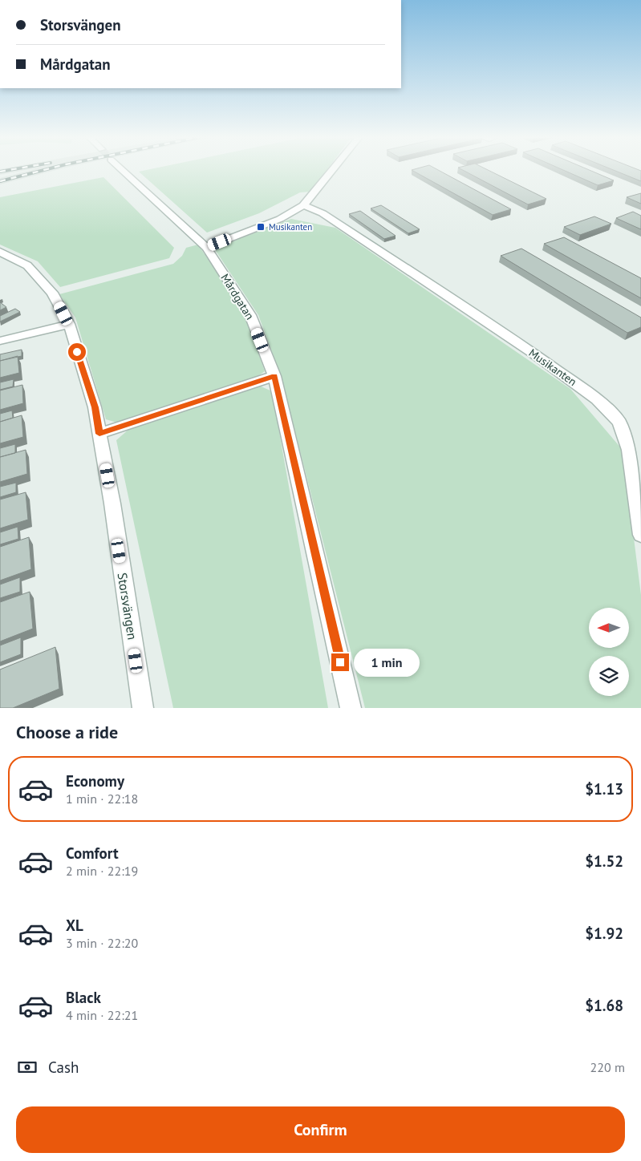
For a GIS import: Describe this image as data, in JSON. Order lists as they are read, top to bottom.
{
  "streets": {
    "street": ["Mårdgatan", "Musikanten", "Storsvängen"]
  },
  "places": {
    "transit": ["Musikanten"]
  },
  "north": "left",
  "page": {
    "banner": ["Storsvängen", "Mårdgatan"],
    "bubble": "1 min",
    "heading": "Choose a ride",
    "list": [
      {
        "name": "Economy",
        "note": "1 min · 22:18",
        "value": "$1.13"
      },
      {
        "name": "Comfort",
        "note": "2 min · 22:19",
        "value": "$1.52"
      },
      {
        "name": "XL",
        "note": "3 min · 22:20",
        "value": "$1.92"
      },
      {
        "name": "Black",
        "note": "4 min · 22:21",
        "value": "$1.68"
      }
    ],
    "pay": ["Cash", "220 m"],
    "buttons": "Confirm"
  }
}
